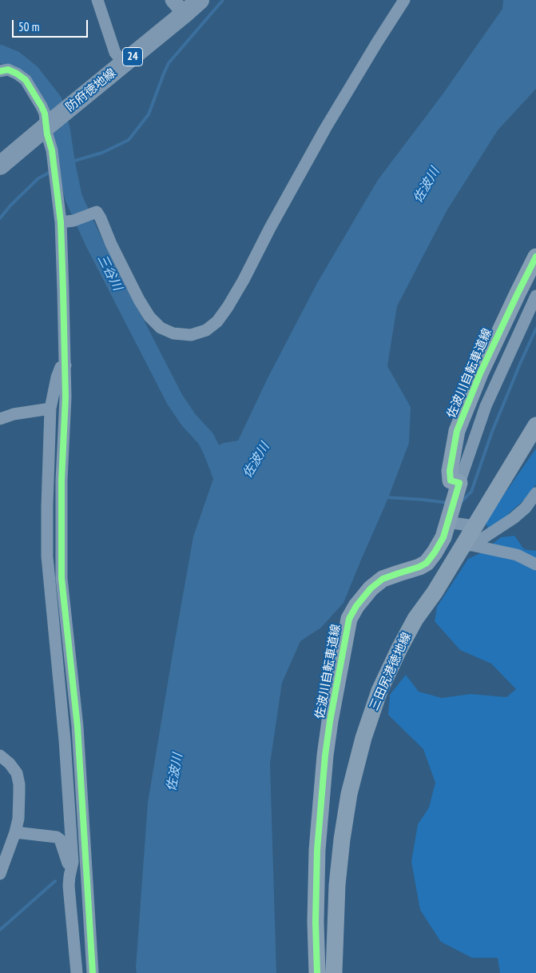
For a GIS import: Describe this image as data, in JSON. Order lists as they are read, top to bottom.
{
  "streets": {
    "main road": [
      "24",
      "防府徳地線",
      "佐波川自転車道線",
      "三田尻港徳地線"
    ]
  },
  "water": ["佐波川", "三谷川"],
  "scale_bar": "50 m"
}
